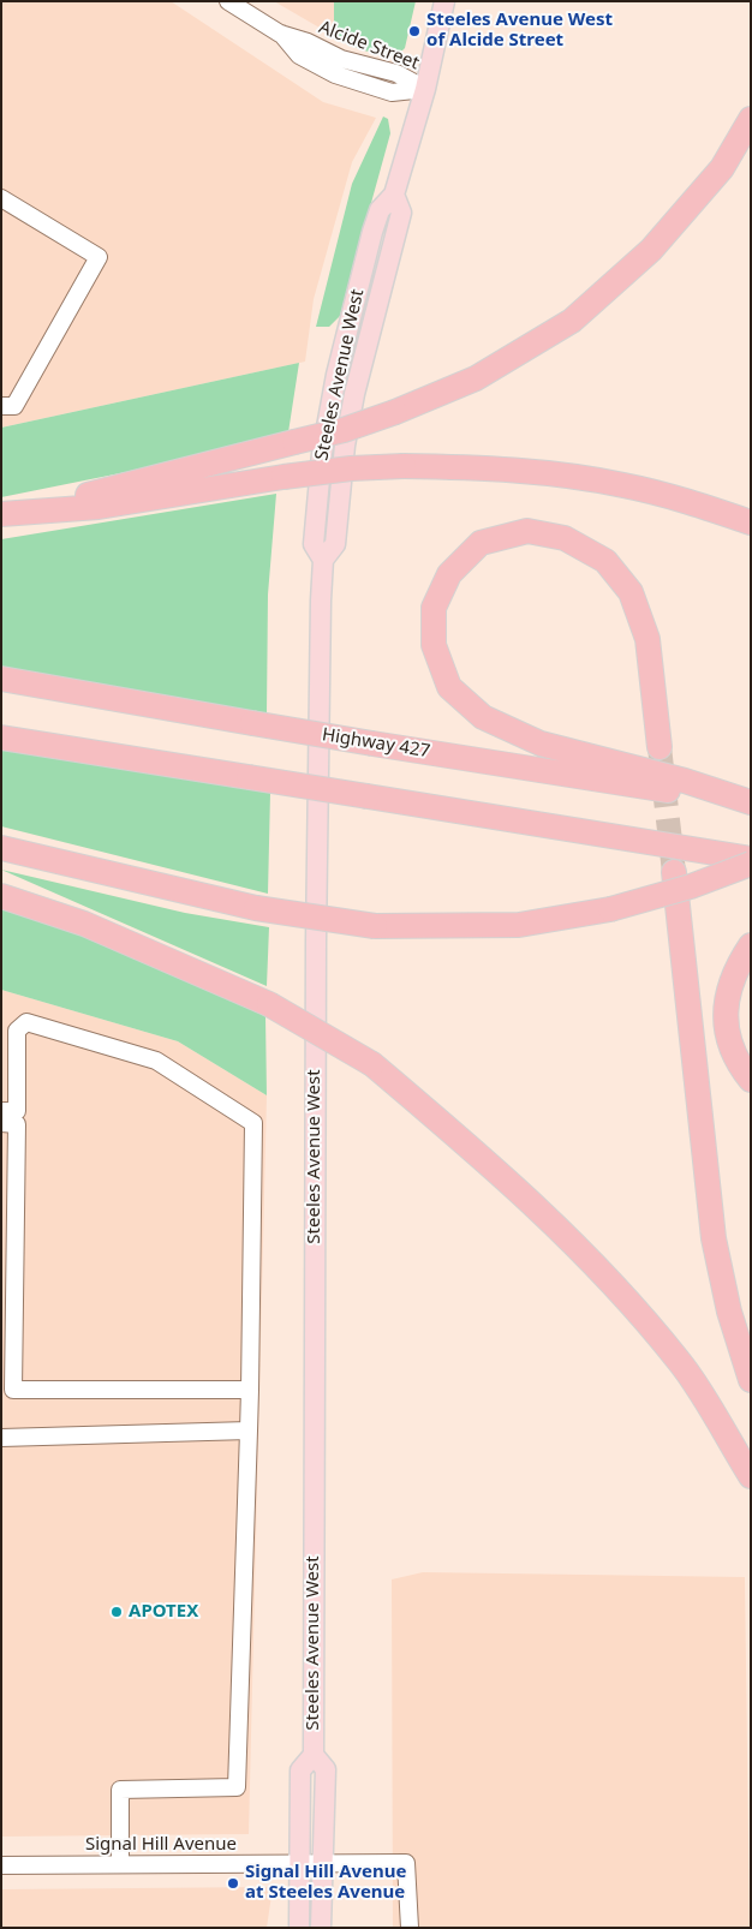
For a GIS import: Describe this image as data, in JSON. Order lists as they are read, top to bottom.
{
  "streets": {
    "highway": ["Highway 427"],
    "main road": ["Steeles Avenue West"],
    "street": ["Alcide Street", "Signal Hill Avenue"]
  },
  "crossings": [
    ["Alcide Street", "Steeles Avenue West"],
    ["Steeles Avenue West", "Signal Hill Avenue"]
  ],
  "places": ["Steeles Avenue West of Alcide Street", "APOTEX", "Signal Hill Avenue at Steeles Avenue"]
}
